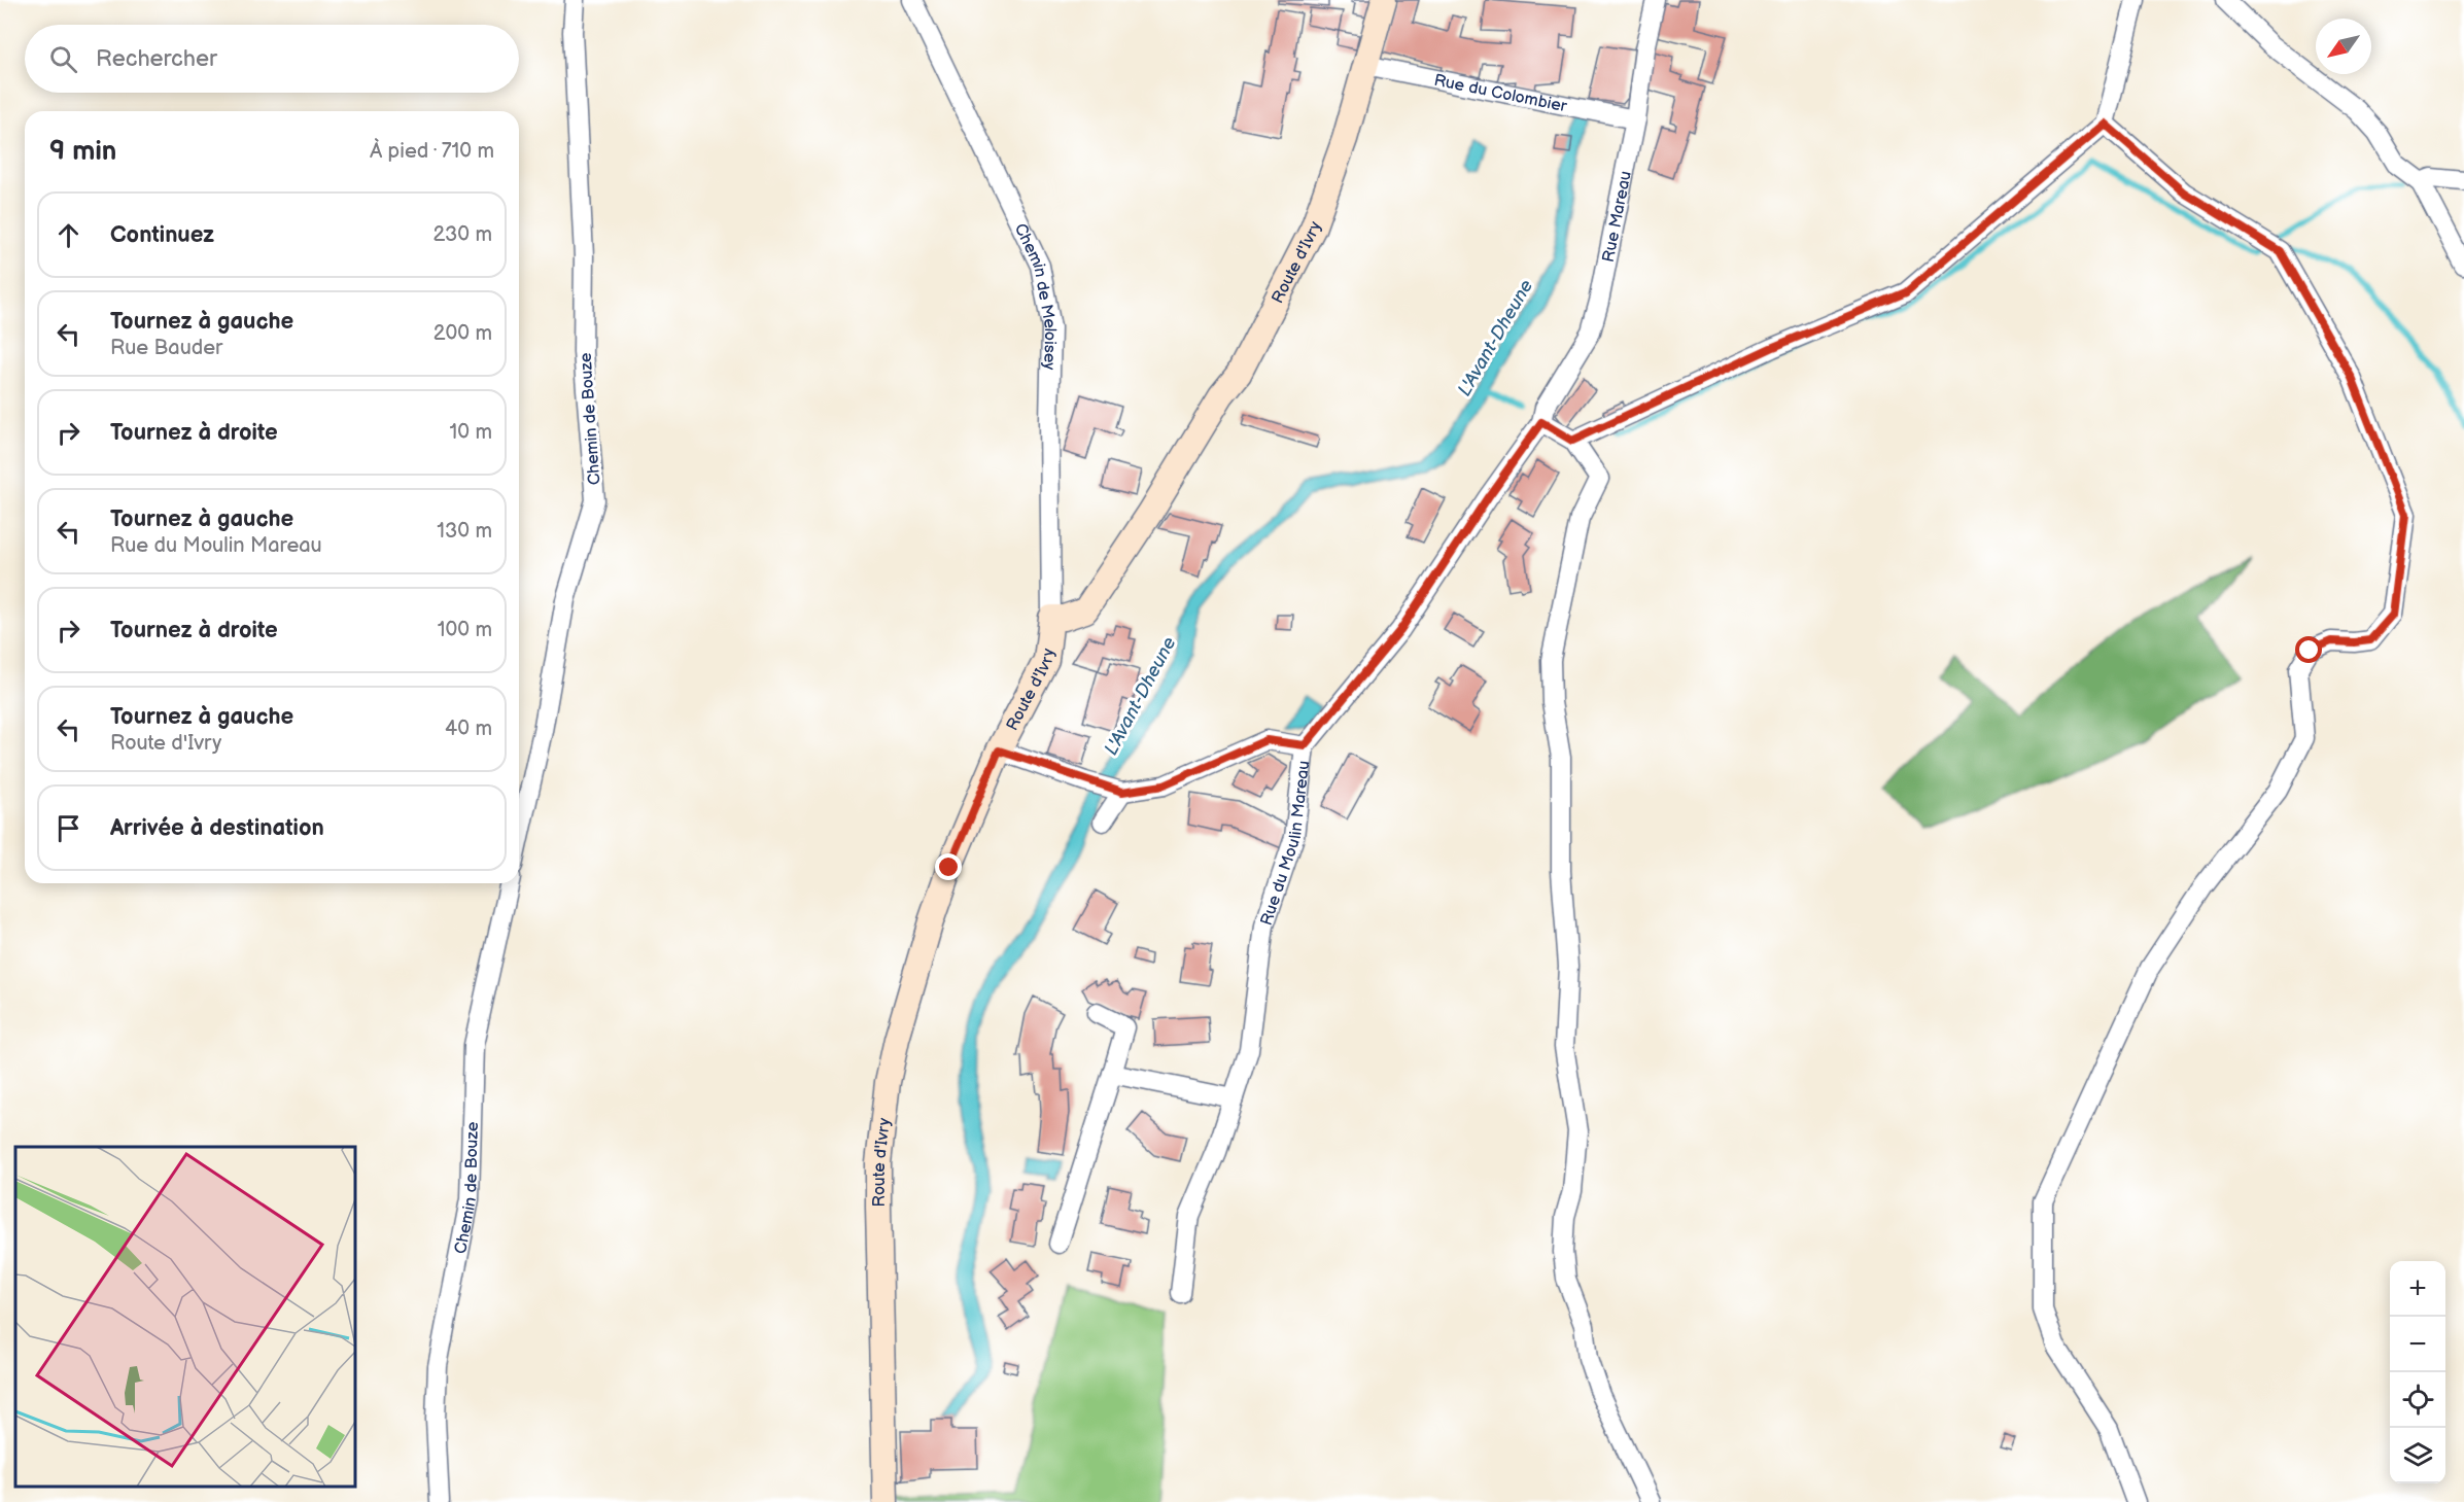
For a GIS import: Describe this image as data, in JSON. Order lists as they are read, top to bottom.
{
  "streets": {
    "main road": ["Route d'Ivry"],
    "street": [
      "Rue du Colombier",
      "Rue Mareau",
      "Chemin de Meloisey",
      "Chemin de Bouze",
      "Rue du Moulin Mareau"
    ]
  },
  "crossings": [
    ["Rue du Colombier", "Rue Mareau"],
    ["Rue du Colombier", "Route d'Ivry"],
    ["Rue Mareau", "Rue du Moulin Mareau"],
    ["Route d'Ivry", "Chemin de Meloisey"]
  ],
  "water": ["L'Avant-Dheune"],
  "north": "bottom left",
  "page": {
    "search": "Rechercher",
    "heading": ["9 min", "À pied · 710 m"],
    "list": [
      ["Continuez", "230 m"],
      ["Tournez à gauche", "Rue Bauder", "200 m"],
      ["Tournez à droite", "10 m"],
      ["Tournez à gauche", "Rue du Moulin Mareau", "130 m"],
      ["Tournez à droite", "100 m"],
      ["Tournez à gauche", "Route d'Ivry", "40 m"],
      "Arrivée à destination"
    ],
    "map_buttons": ["+", "−"]
  }
}
